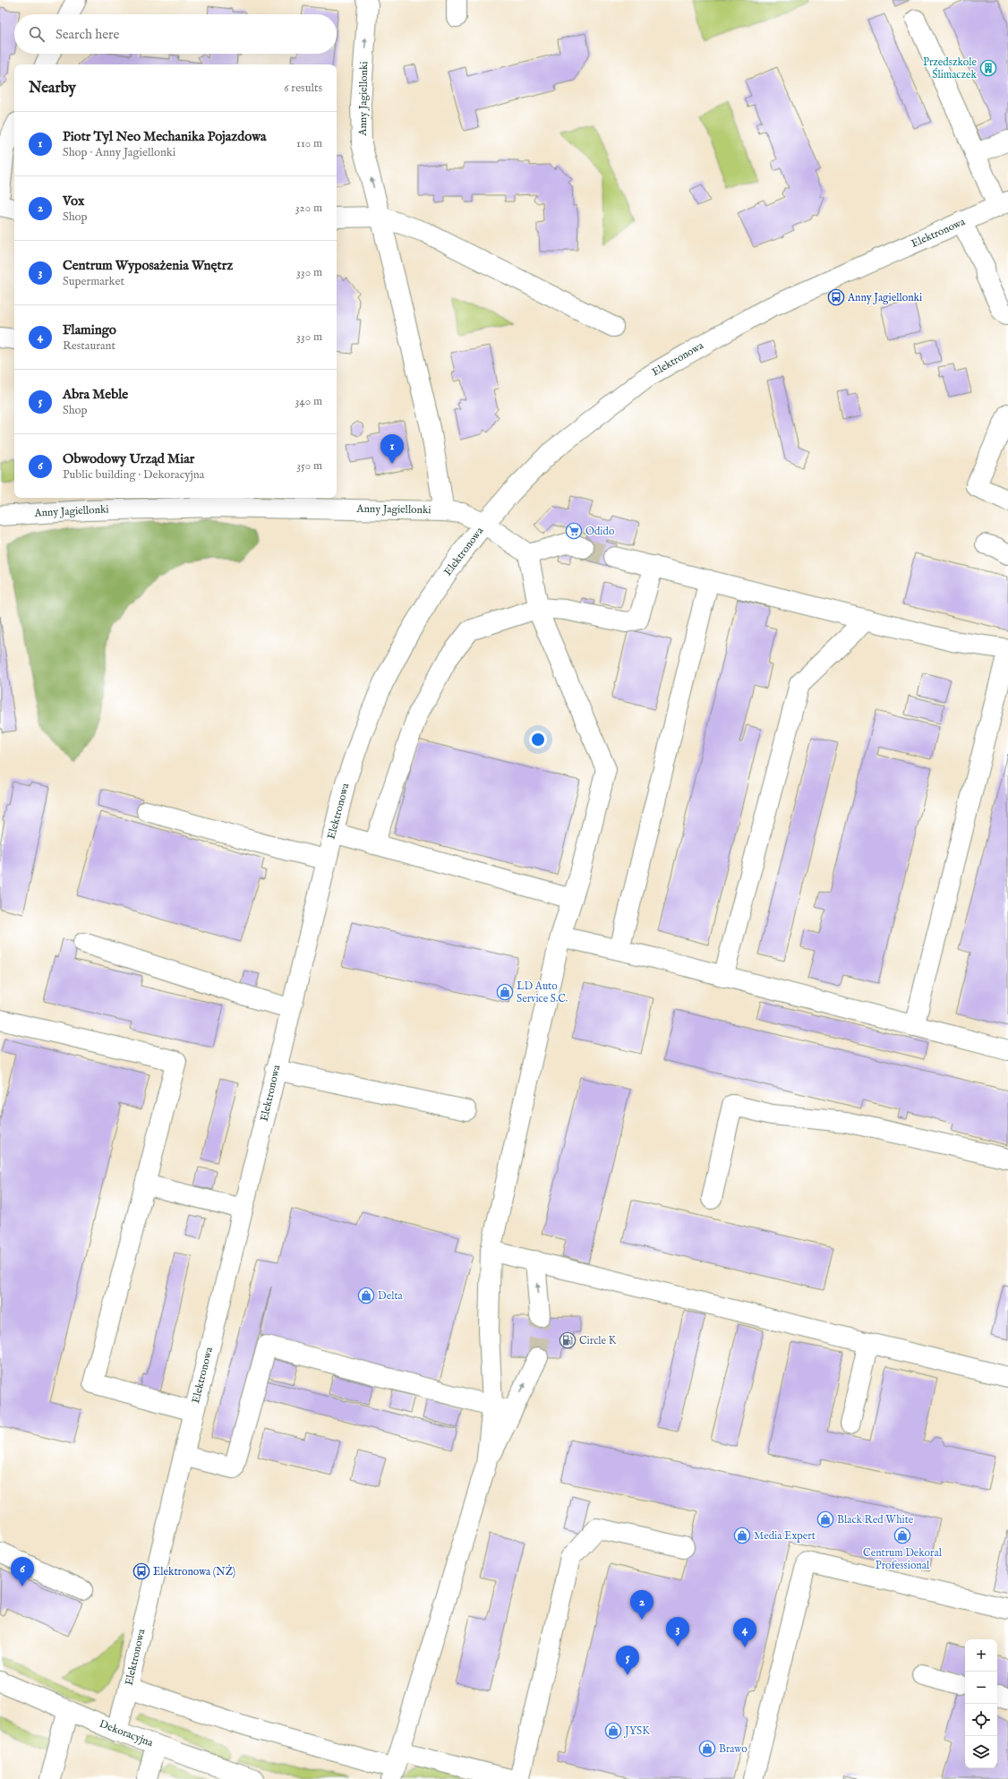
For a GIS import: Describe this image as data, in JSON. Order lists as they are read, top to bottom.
{
  "streets": {
    "street": ["Anny Jagiellonki", "Elektronowa", "Dekoracyjna"]
  },
  "crossings": [
    ["Anny Jagiellonki", "Elektronowa"],
    ["Elektronowa", "Dekoracyjna"]
  ],
  "places": {
    "building": ["Przedszkole Ślimaczek"],
    "bus stop": ["Anny Jagiellonki", "Elektronowa (NŻ)"],
    "supermarket": ["Odido"],
    "shop": [
      "LD Auto Service S.C.",
      "Delta",
      "Black Red White",
      "Media Expert",
      "Centrum Dekoral Professional",
      "JYSK",
      "Brawo"
    ],
    "fuel station": ["Circle K"]
  },
  "page": {
    "search": "Search here",
    "heading": ["Nearby", "6 results"],
    "list": [
      {
        "mark": "1",
        "name": "Piotr Tyl Neo Mechanika Pojazdowa",
        "note": "Shop · Anny Jagiellonki",
        "value": "110 m"
      },
      {
        "mark": "2",
        "name": "Vox",
        "note": "Shop",
        "value": "320 m"
      },
      {
        "mark": "3",
        "name": "Centrum Wyposażenia Wnętrz",
        "note": "Supermarket",
        "value": "330 m"
      },
      {
        "mark": "4",
        "name": "Flamingo",
        "note": "Restaurant",
        "value": "330 m"
      },
      {
        "mark": "5",
        "name": "Abra Meble",
        "note": "Shop",
        "value": "340 m"
      },
      {
        "mark": "6",
        "name": "Obwodowy Urząd Miar",
        "note": "Public building · Dekoracyjna",
        "value": "350 m"
      }
    ],
    "pins": [
      "1",
      "6",
      "2",
      "3",
      "4",
      "5"
    ],
    "map_buttons": ["+", "−"]
  }
}
